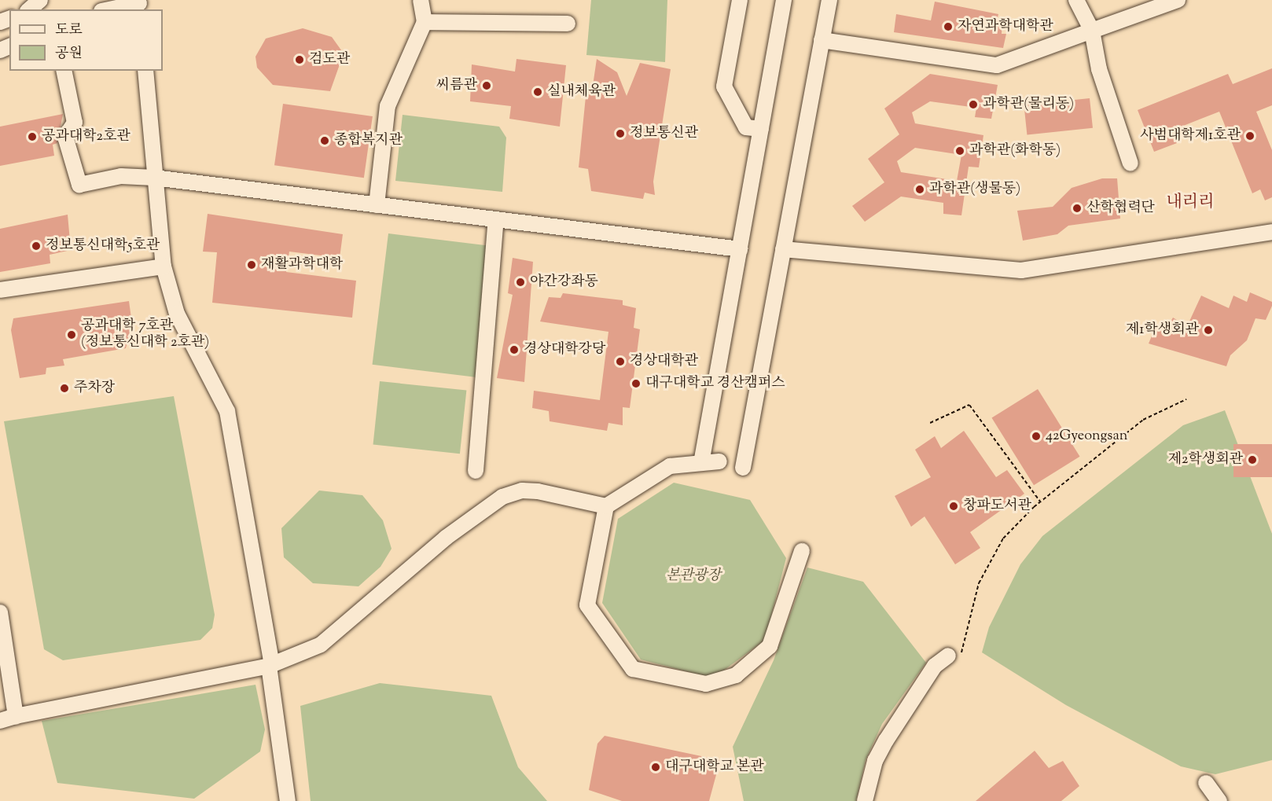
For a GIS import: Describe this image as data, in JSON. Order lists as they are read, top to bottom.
{
  "districts": ["내리리"],
  "parks": ["본관광장"],
  "places": [
    "자연과학대학관",
    "검도관",
    "씨름관",
    "실내체육관",
    "과학관(물리동)",
    "정보통신관",
    "사범대학제1호관",
    "공과대학2호관",
    "종합복지관",
    "과학관(화학동)",
    "과학관(생물동)",
    "산학협력단",
    "정보통신대학5호관",
    "재활과학대학",
    "야간강좌동",
    "제1학생회관",
    "공과대학 7호관 (정보통신대학 2호관)",
    "경상대학강당",
    "경상대학관",
    "대구대학교 경산캠퍼스",
    "주차장",
    "42Gyeongsan",
    "제2학생회관",
    "창파도서관",
    "대구대학교 본관"
  ],
  "legend": ["도로", "공원"]
}
